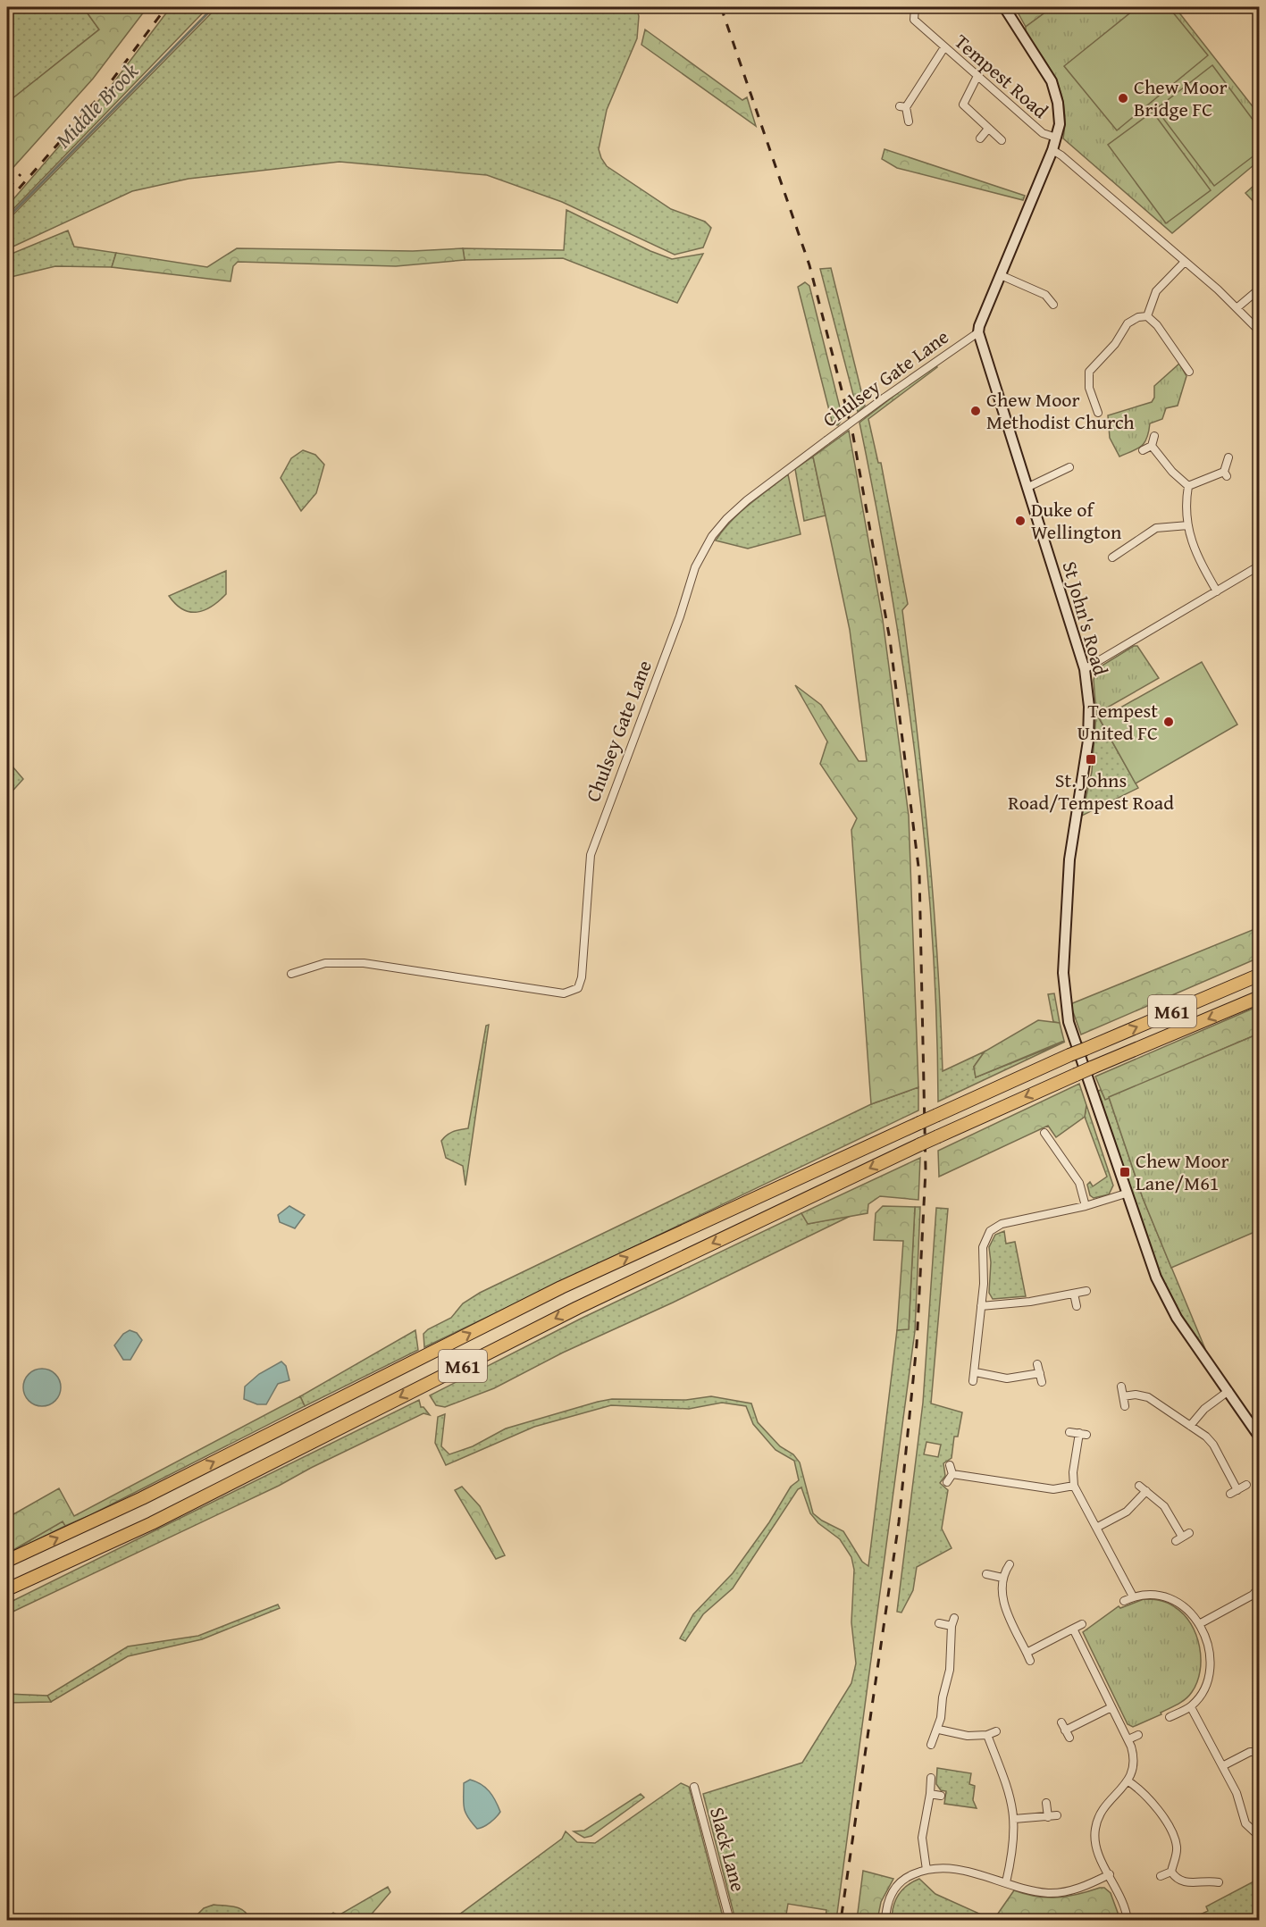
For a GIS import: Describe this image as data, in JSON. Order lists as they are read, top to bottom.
{
  "streets": {
    "highway": ["M61"],
    "street": [
      "Tempest Road",
      "Chulsey Gate Lane",
      "St John's Road",
      "Slack Lane"
    ]
  },
  "crossings": [
    ["Chulsey Gate Lane", "St John's Road"]
  ],
  "water": ["Middle Brook"],
  "places": {
    "other": [
      "Chew Moor Bridge FC",
      "Chew Moor Methodist Church",
      "Duke of Wellington",
      "Tempest United FC"
    ],
    "transit": ["St. Johns Road/Tempest Road", "Chew Moor Lane/M61"]
  }
}
